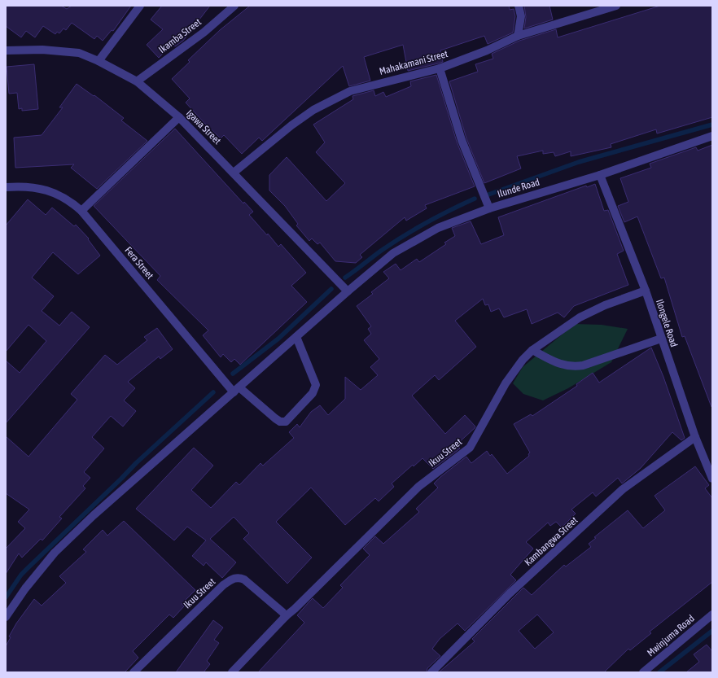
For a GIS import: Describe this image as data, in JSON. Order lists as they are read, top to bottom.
{
  "streets": {
    "street": [
      "Ikamba Street",
      "Mahakamani Street",
      "Igawa Street",
      "Ilunde Road",
      "Fera Street",
      "Ilongele Road",
      "Ikuu Street",
      "Kambangwa Street",
      "Mwinjuma Road"
    ]
  },
  "crossings": [
    ["Ikamba Street", "Igawa Street"],
    ["Mahakamani Street", "Igawa Street"],
    ["Igawa Street", "Ilunde Road"],
    ["Ilunde Road", "Fera Street"],
    ["Ilunde Road", "Ilongele Road"],
    ["Ilongele Road", "Ikuu Street"],
    ["Ilongele Road", "Kambangwa Street"]
  ]
}
